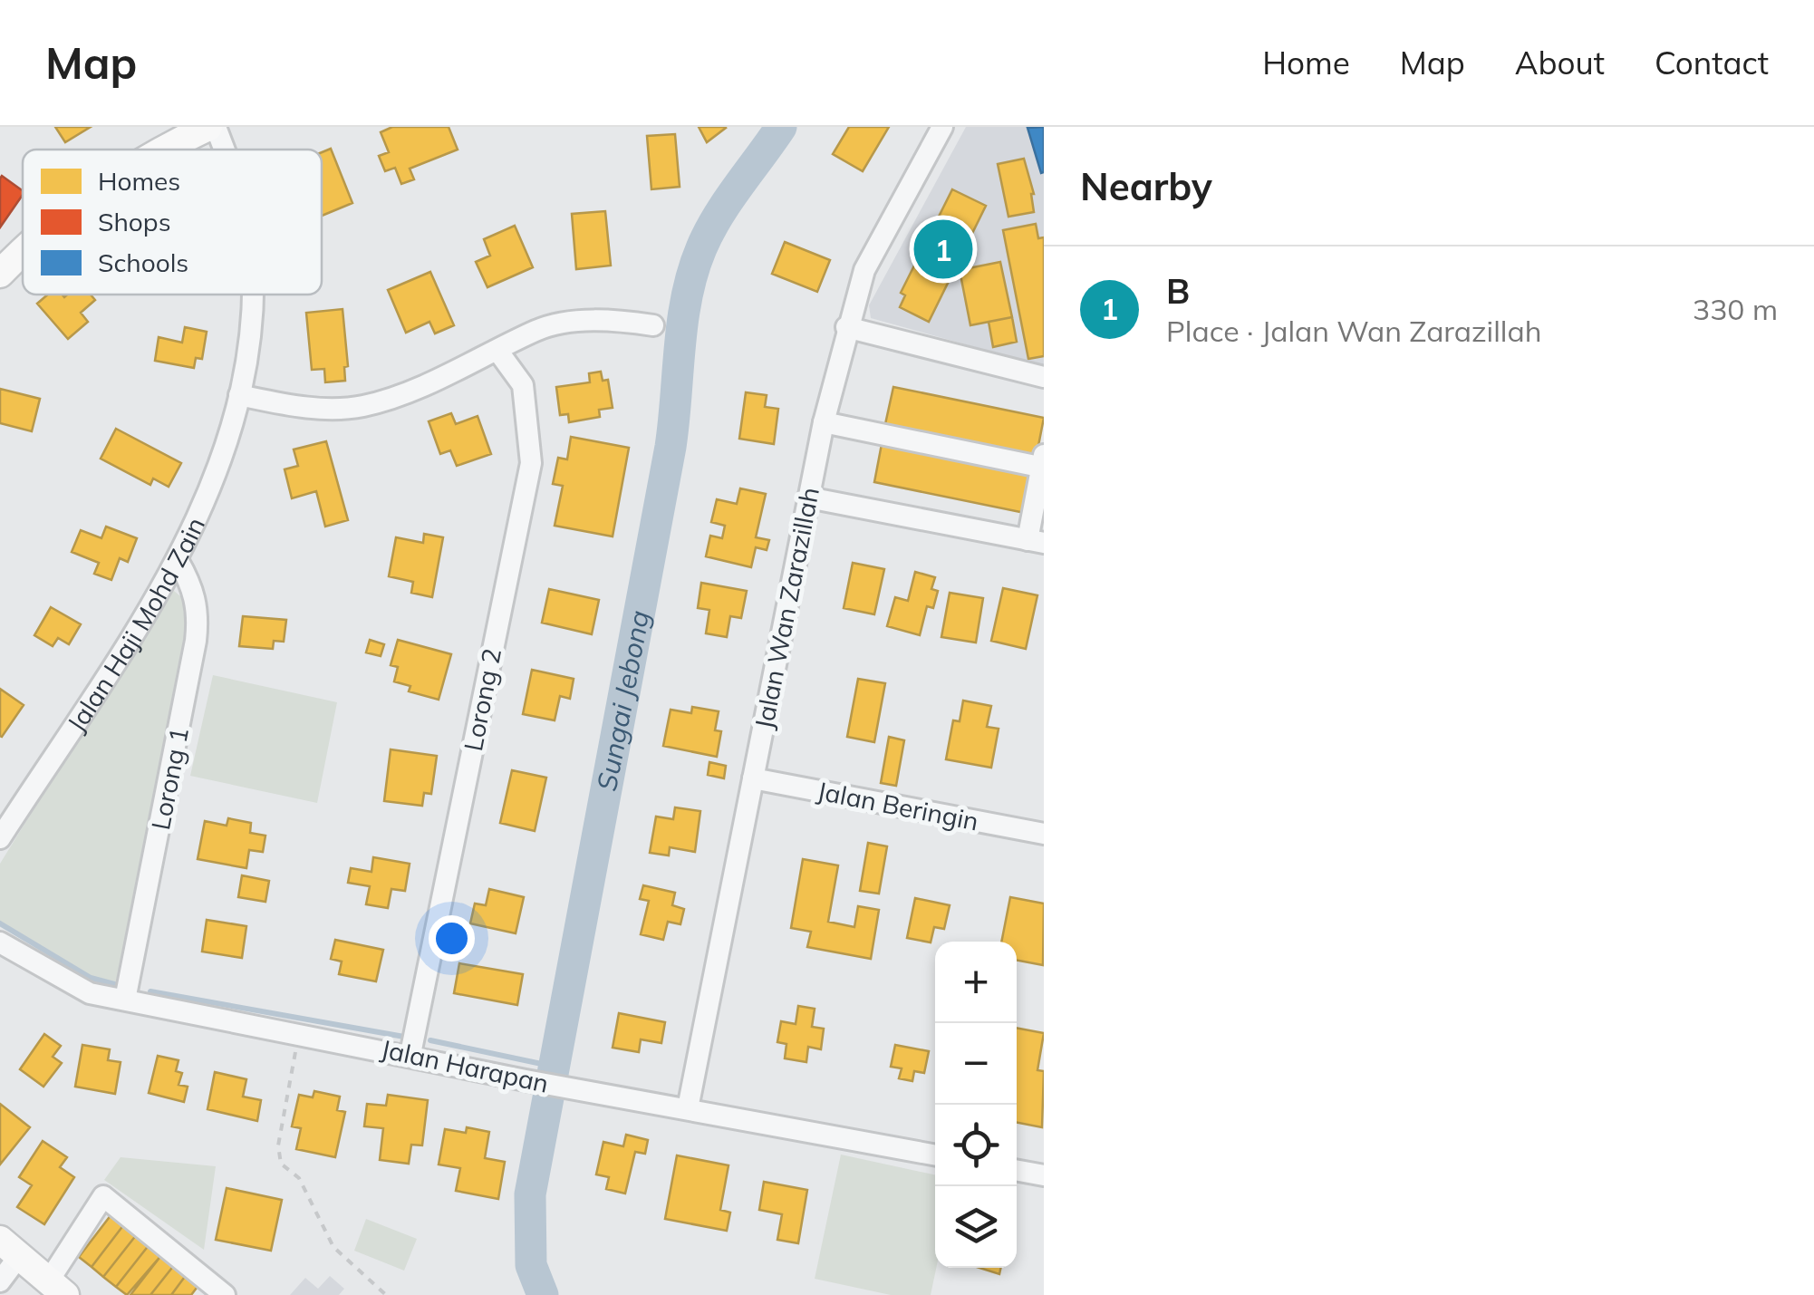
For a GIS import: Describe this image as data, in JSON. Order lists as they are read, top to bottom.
{
  "streets": {
    "street": [
      "Jalan Wan Zarazillah",
      "Jalan Haji Mohd Zain",
      "Lorong 2",
      "Lorong 1",
      "Jalan Beringin",
      "Jalan Harapan"
    ]
  },
  "crossings": [
    ["Jalan Wan Zarazillah", "Jalan Beringin"],
    ["Jalan Wan Zarazillah", "Jalan Harapan"],
    ["Jalan Haji Mohd Zain", "Lorong 1"],
    ["Lorong 2", "Jalan Harapan"],
    ["Lorong 1", "Jalan Harapan"]
  ],
  "water": ["Sungai Jebong"],
  "legend": ["Homes", "Shops", "Schools"],
  "page": {
    "header": "Map",
    "nav": [
      "Home",
      "Map",
      "About",
      "Contact"
    ],
    "heading": "Nearby",
    "pins": "1",
    "list": [
      {
        "mark": "1",
        "name": "B",
        "note": "Place · Jalan Wan Zarazillah",
        "value": "330 m"
      }
    ],
    "map_buttons": ["+", "−"]
  }
}
